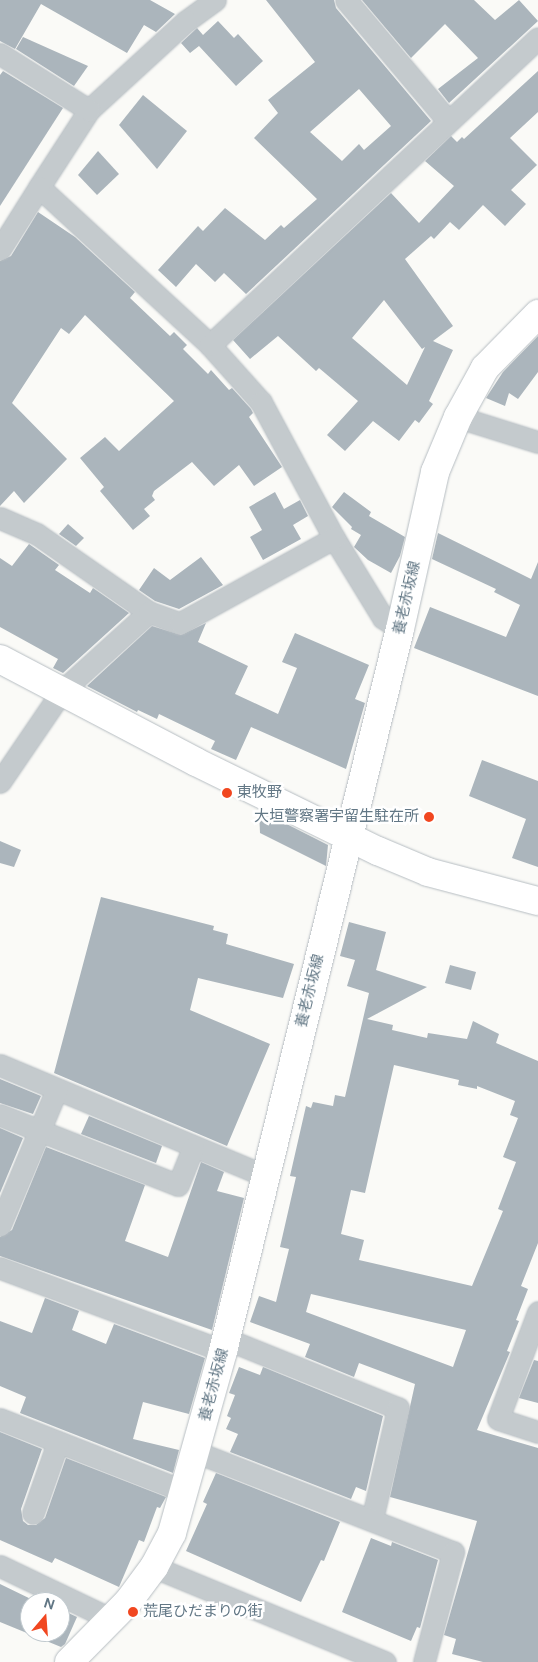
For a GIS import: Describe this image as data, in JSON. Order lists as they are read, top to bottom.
{
  "streets": {
    "main road": ["養老赤坂線"]
  },
  "places": ["東牧野", "大垣警察署宇留生駐在所", "荒尾ひだまりの街"],
  "north": "top"
}
